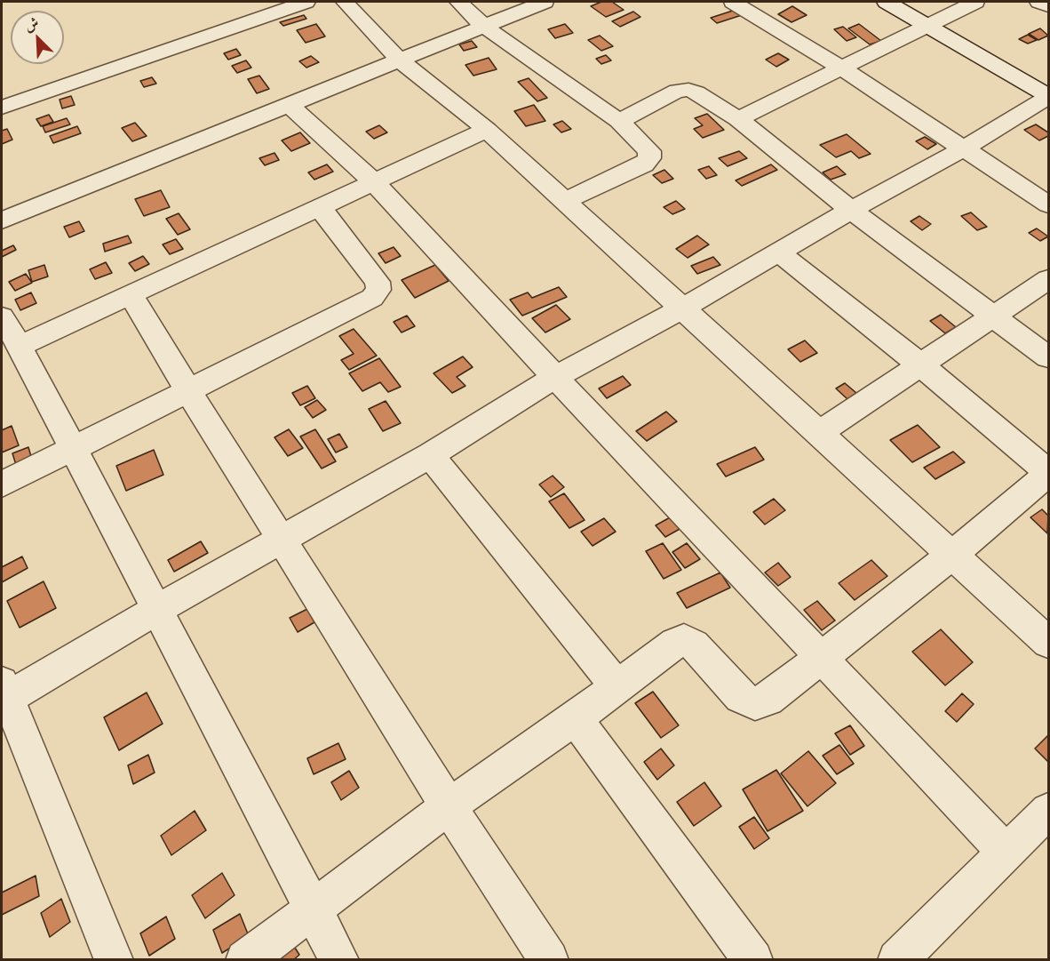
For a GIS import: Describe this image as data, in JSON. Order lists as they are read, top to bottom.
{
  "north": "top left"
}
